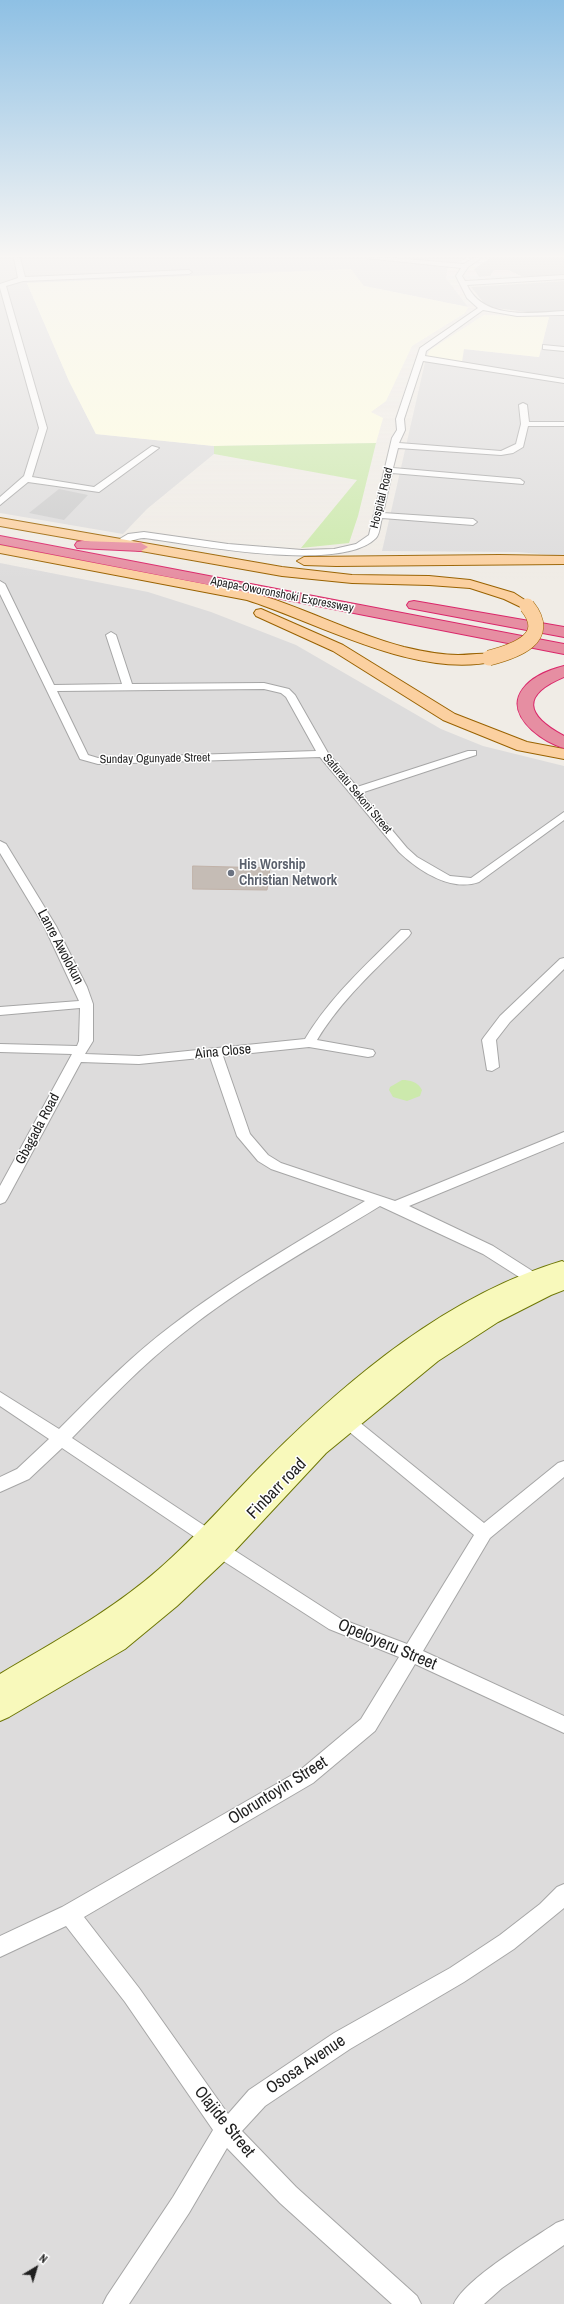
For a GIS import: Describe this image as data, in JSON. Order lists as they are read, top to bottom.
{
  "streets": {
    "highway": ["Apapa-Oworonshoki Expressway"],
    "main road": ["Finbarr road"],
    "street": [
      "Hospital Road",
      "Sunday Ogunyade Street",
      "Safuratu Sekoni Street",
      "Lanre Awolokun",
      "Aina Close",
      "Gbagada Road",
      "Opeloyeru Street",
      "Oloruntoyin Street",
      "Ososa Avenue",
      "Olajide Street"
    ]
  },
  "crossings": [
    ["Hospital Road", "Apapa-Oworonshoki Expressway"],
    ["Sunday Ogunyade Street", "Safuratu Sekoni Street"],
    ["Lanre Awolokun", "Aina Close"],
    ["Lanre Awolokun", "Gbagada Road"],
    ["Aina Close", "Gbagada Road"],
    ["Finbarr road", "Opeloyeru Street"],
    ["Opeloyeru Street", "Oloruntoyin Street"],
    ["Oloruntoyin Street", "Olajide Street"],
    ["Ososa Avenue", "Olajide Street"]
  ],
  "places": ["His Worship Christian Network"],
  "north": "top right"
}
